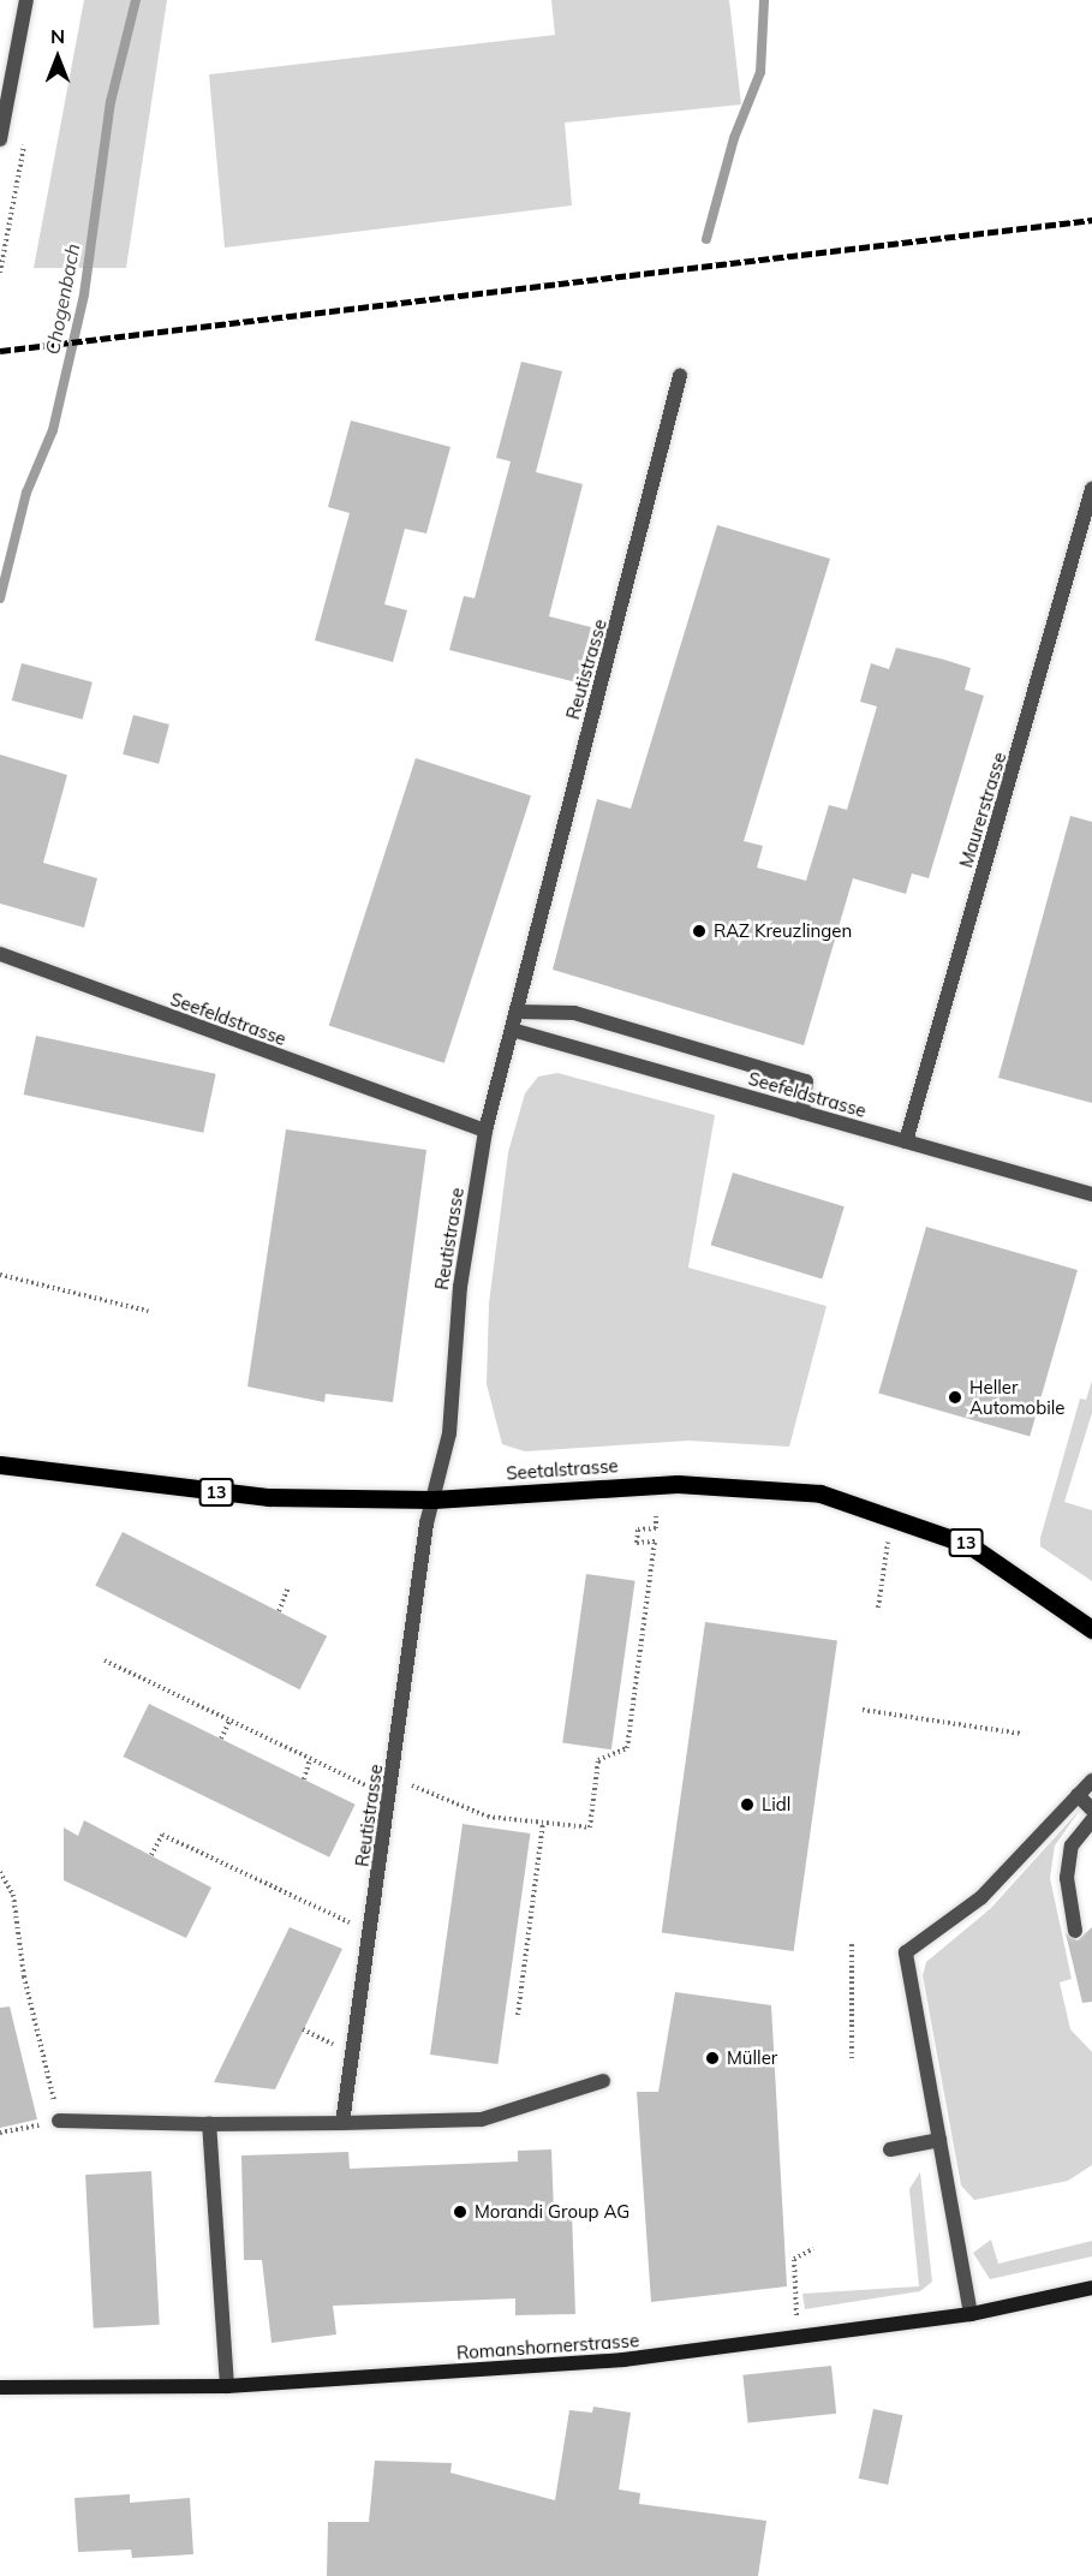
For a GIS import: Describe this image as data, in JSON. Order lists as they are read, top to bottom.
{
  "streets": {
    "main road": ["Seetalstrasse", "13"],
    "street": [
      "Reutistrasse",
      "Maurerstrasse",
      "Seefeldstrasse",
      "Romanshornerstrasse"
    ]
  },
  "crossings": [
    ["Reutistrasse", "Seefeldstrasse"],
    ["Reutistrasse", "Seetalstrasse"],
    ["Maurerstrasse", "Seefeldstrasse"]
  ],
  "water": ["Chogenbach"],
  "places": [
    "RAZ Kreuzlingen",
    "Heller Automobile",
    "Lidl",
    "Müller",
    "Morandi Group AG"
  ],
  "north": "top"
}
